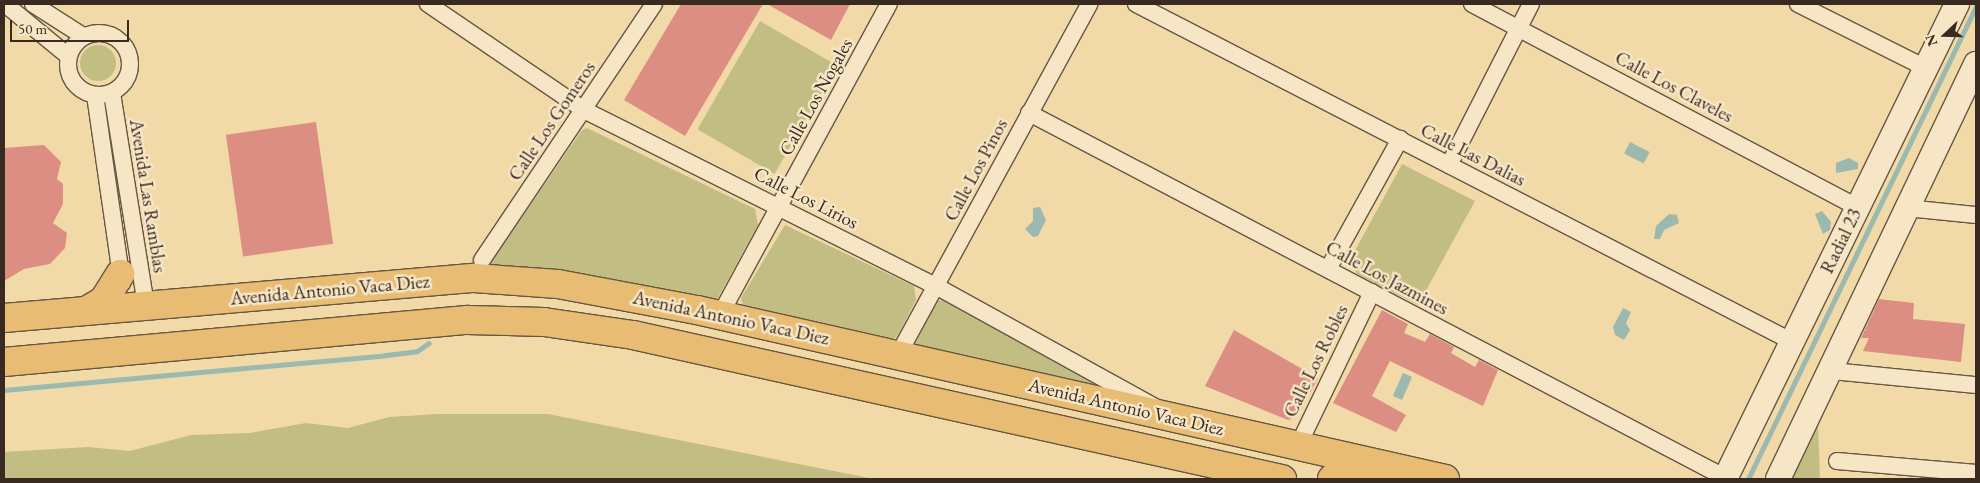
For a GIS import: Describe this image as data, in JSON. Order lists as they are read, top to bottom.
{
  "streets": {
    "highway": ["Avenida Antonio Vaca Diez"],
    "street": [
      "Calle Los Claveles",
      "Calle Los Nogales",
      "Calle Los Gomeros",
      "Calle Las Dalias",
      "Calle Los Pinos",
      "Avenida Las Ramblas",
      "Calle Los Lirios",
      "Radial 23",
      "Calle Los Jazmines",
      "Calle Los Robles"
    ]
  },
  "crossings": [
    ["Calle Los Claveles", "Radial 23"],
    ["Calle Los Nogales", "Calle Los Lirios"],
    ["Calle Los Nogales", "Avenida Antonio Vaca Diez"],
    ["Calle Los Gomeros", "Calle Los Lirios"],
    ["Calle Las Dalias", "Radial 23"],
    ["Calle Los Pinos", "Calle Los Lirios"],
    ["Calle Los Pinos", "Calle Los Jazmines"],
    ["Calle Los Pinos", "Avenida Antonio Vaca Diez"],
    ["Avenida Las Ramblas", "Avenida Antonio Vaca Diez"],
    ["Calle Los Lirios", "Avenida Antonio Vaca Diez"],
    ["Radial 23", "Calle Los Jazmines"],
    ["Calle Los Jazmines", "Calle Los Robles"],
    ["Avenida Antonio Vaca Diez", "Calle Los Robles"]
  ],
  "scale_bar": "50 m",
  "north": "left"
}
